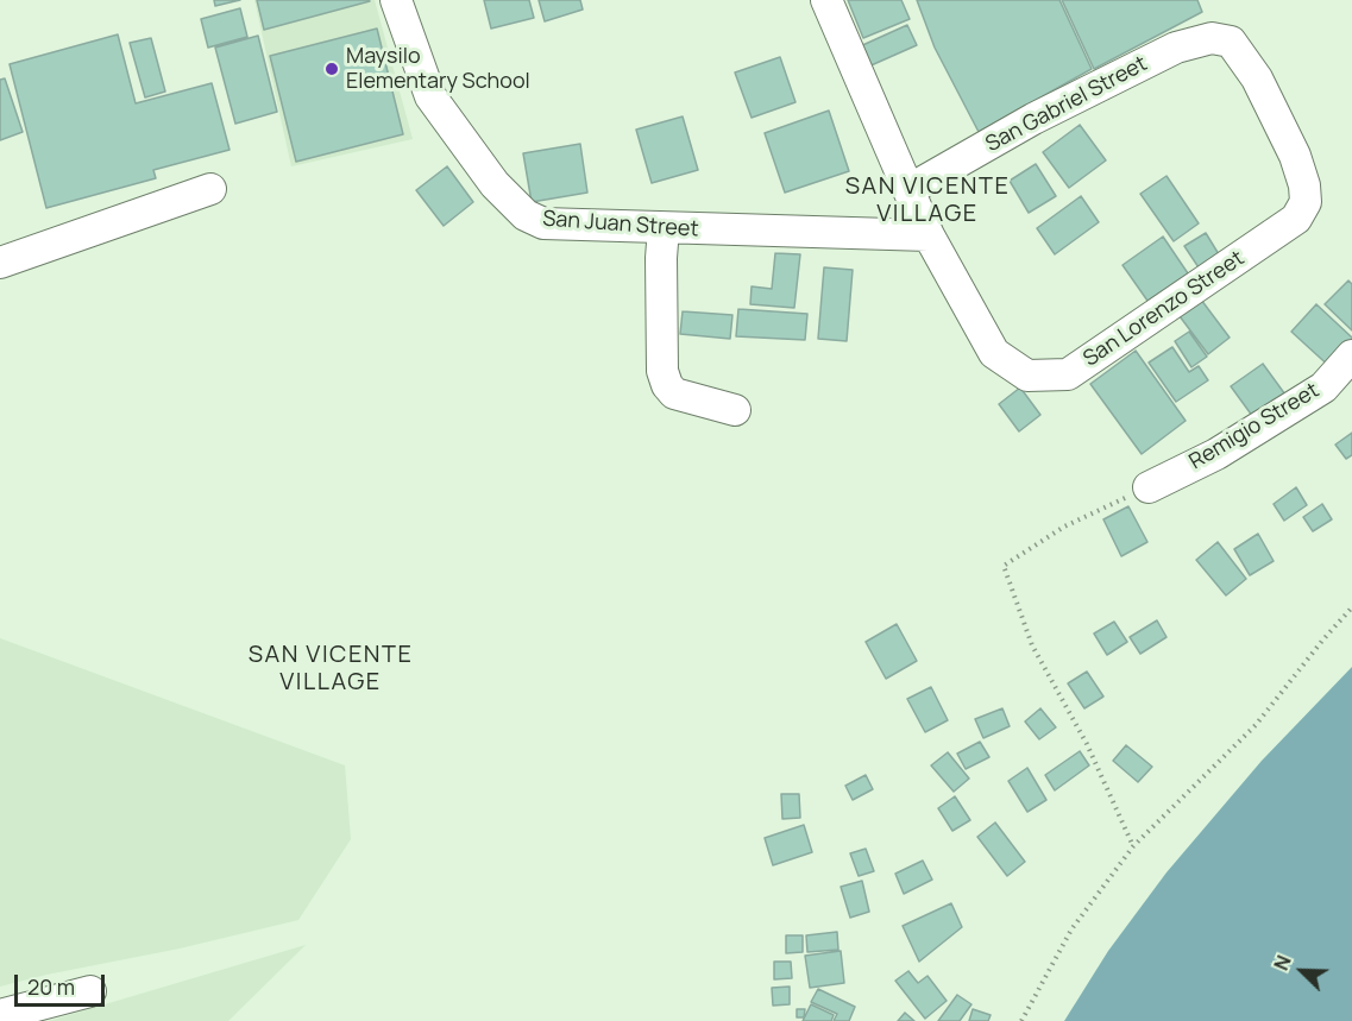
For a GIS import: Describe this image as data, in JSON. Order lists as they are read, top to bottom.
{
  "streets": {
    "street": [
      "San Gabriel Street",
      "San Juan Street",
      "San Lorenzo Street",
      "Remigio Street"
    ]
  },
  "crossings": [
    ["San Gabriel Street", "San Lorenzo Street"],
    ["San Juan Street", "San Lorenzo Street"]
  ],
  "districts": ["SAN VICENTE VILLAGE", "SAN VICENTE VILLAGE"],
  "places": ["Maysilo Elementary School"],
  "scale_bar": "20 m",
  "north": "top left"
}
